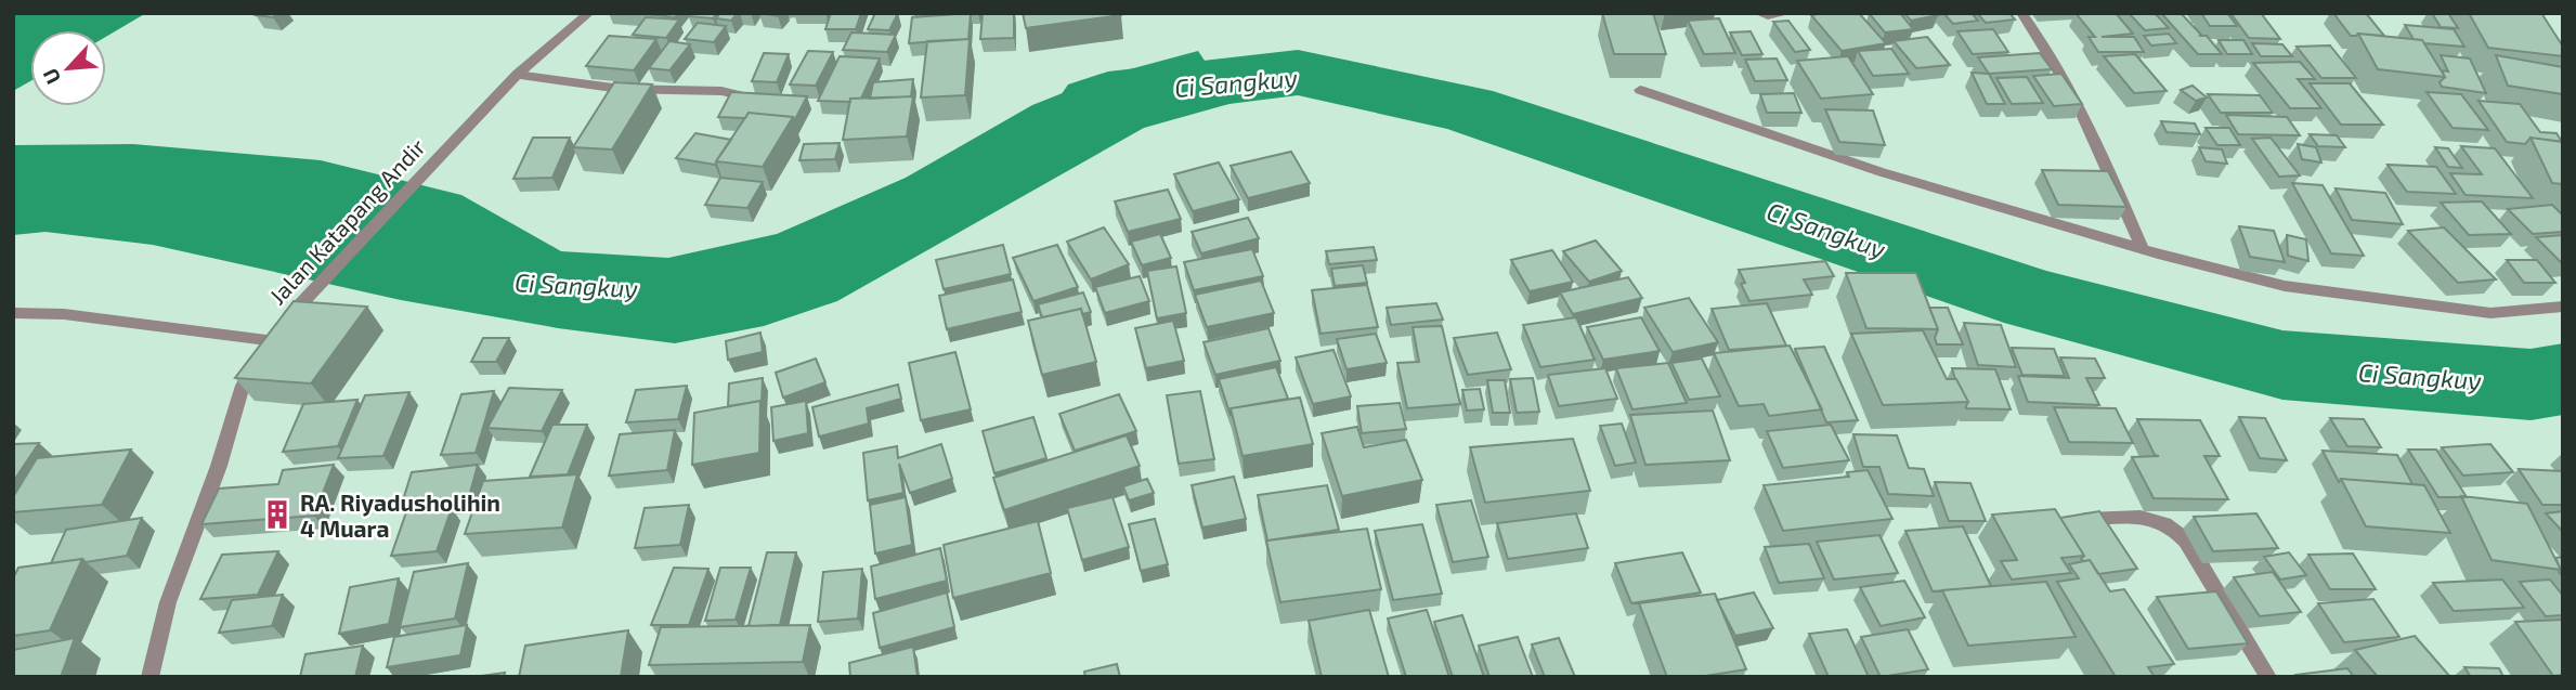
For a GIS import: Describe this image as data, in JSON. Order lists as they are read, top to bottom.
{
  "streets": {
    "street": ["Jalan Katapang Andir"]
  },
  "water": ["Ci Sangkuy"],
  "places": {
    "building": ["RA. Riyadusholihin 4 Muara"]
  },
  "north": "bottom left"
}
